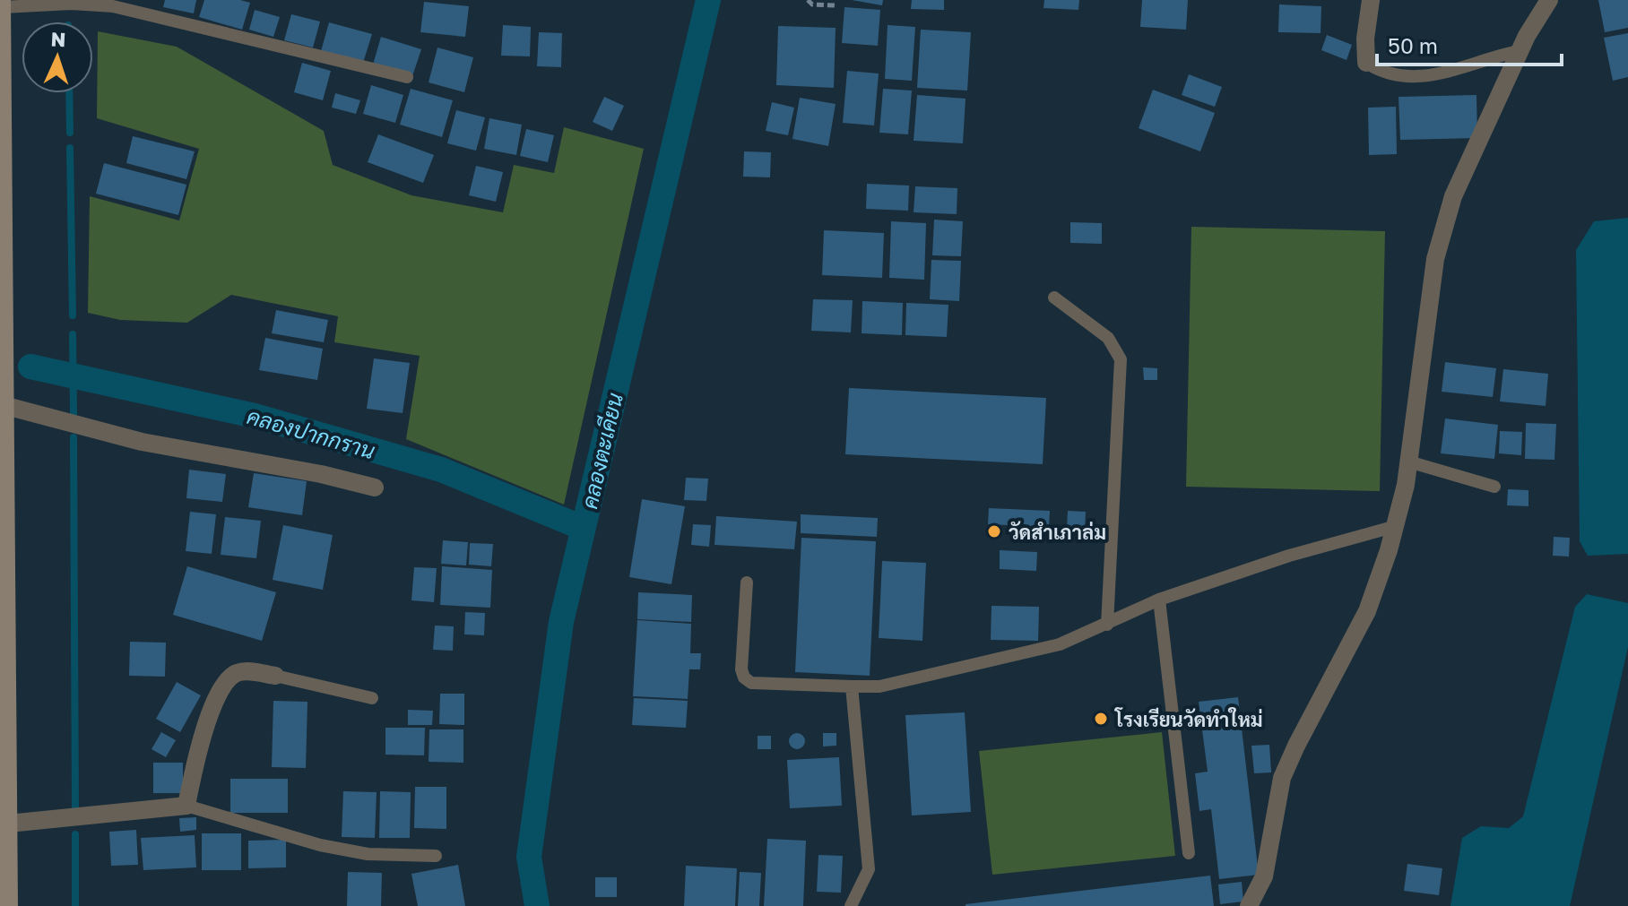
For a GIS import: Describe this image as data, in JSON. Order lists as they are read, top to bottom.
{
  "water": ["คลองปากกราน", "คลองตะเคียน"],
  "places": ["วัดสำเภาล่ม", "โรงเรียนวัดทำใหม่"],
  "scale_bar": "50 m",
  "north": "top"
}
